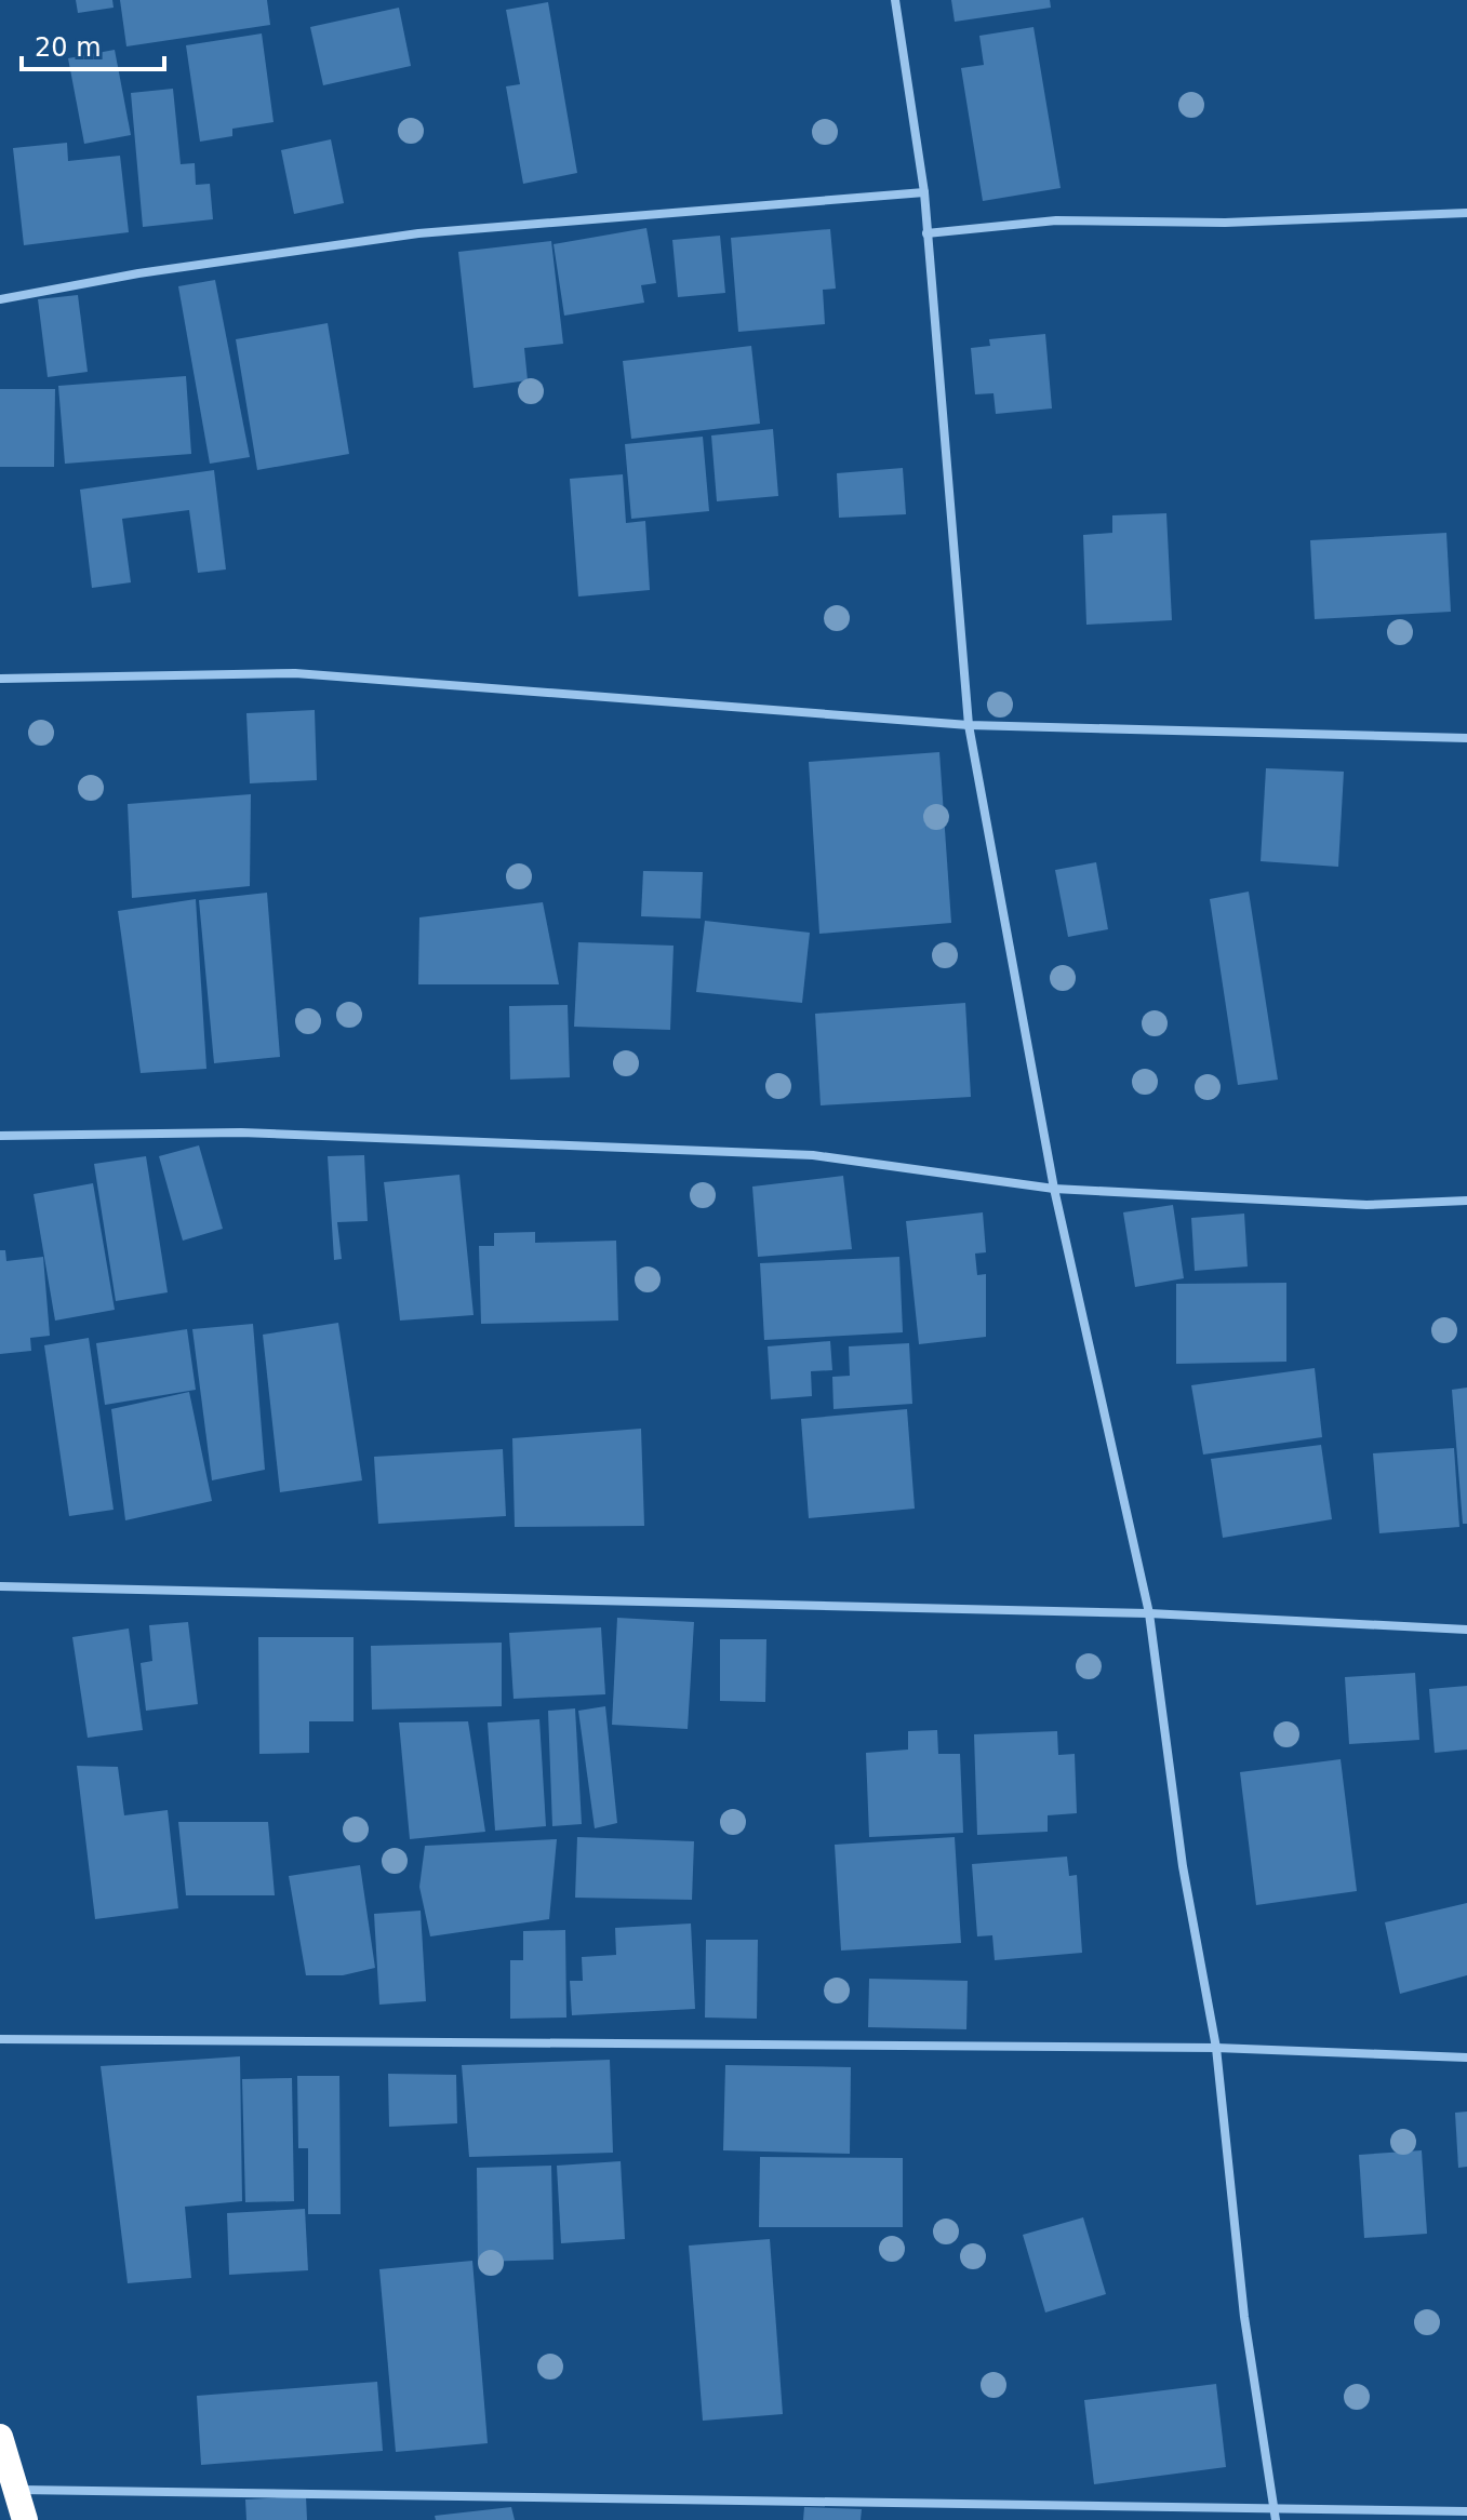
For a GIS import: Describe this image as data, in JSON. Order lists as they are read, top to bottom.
{
  "scale_bar": "20 m"
}
